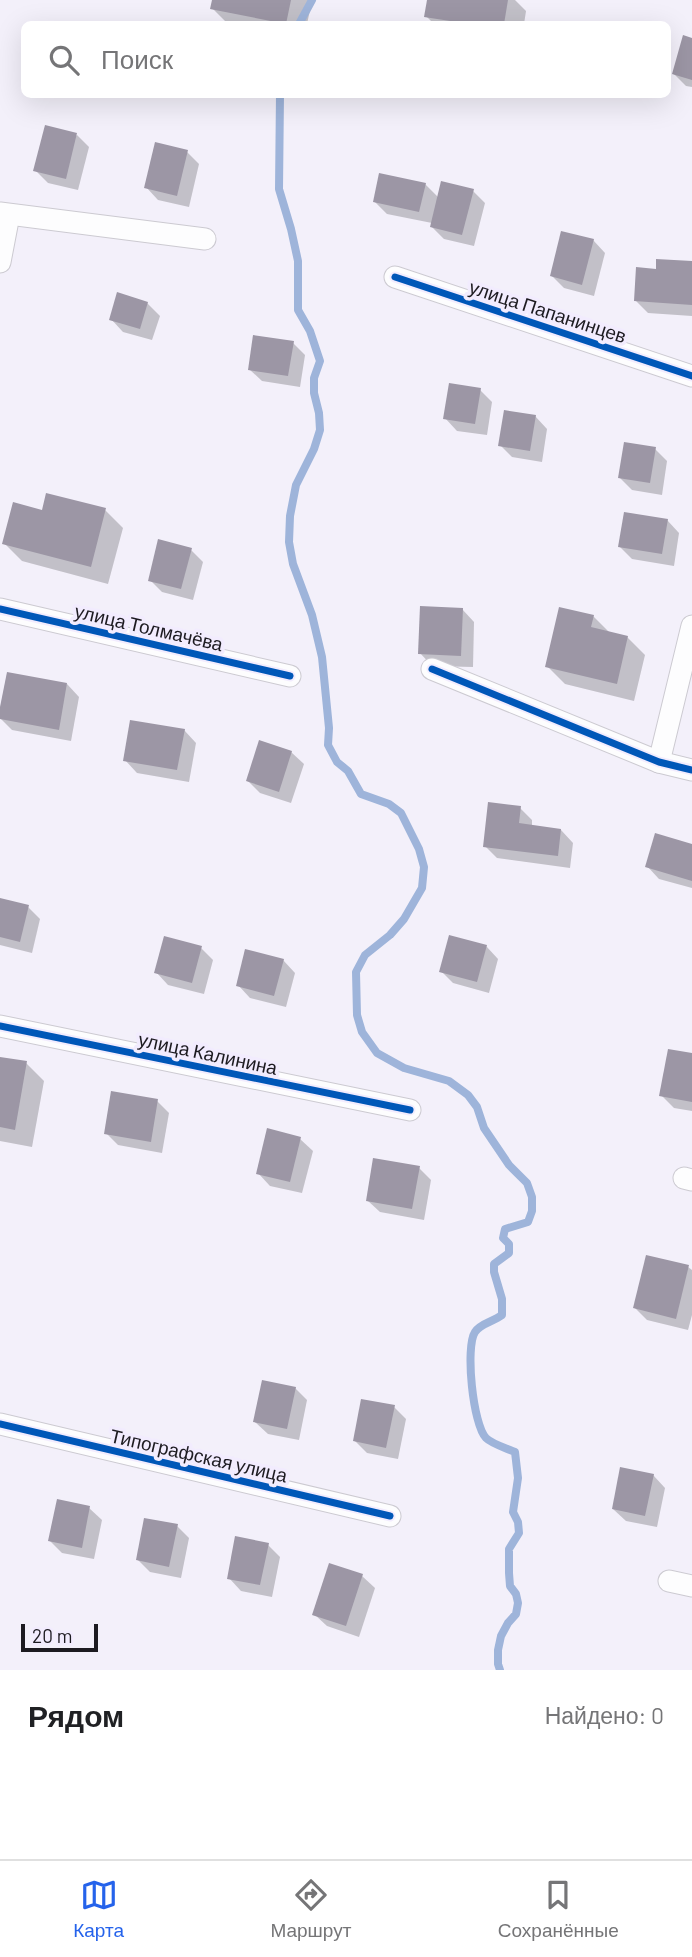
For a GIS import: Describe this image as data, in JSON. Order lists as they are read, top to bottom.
{
  "streets": {
    "street": [
      "улица Папанинцев",
      "улица Толмачёва",
      "улица Калинина",
      "Типографская улица"
    ]
  },
  "scale_bar": "20 m",
  "page": {
    "search": "Поиск",
    "scale": "20 m",
    "heading": ["Рядом", "Найдено: 0"],
    "nav": ["Карта", "Маршрут", "Сохранённые"]
  }
}
